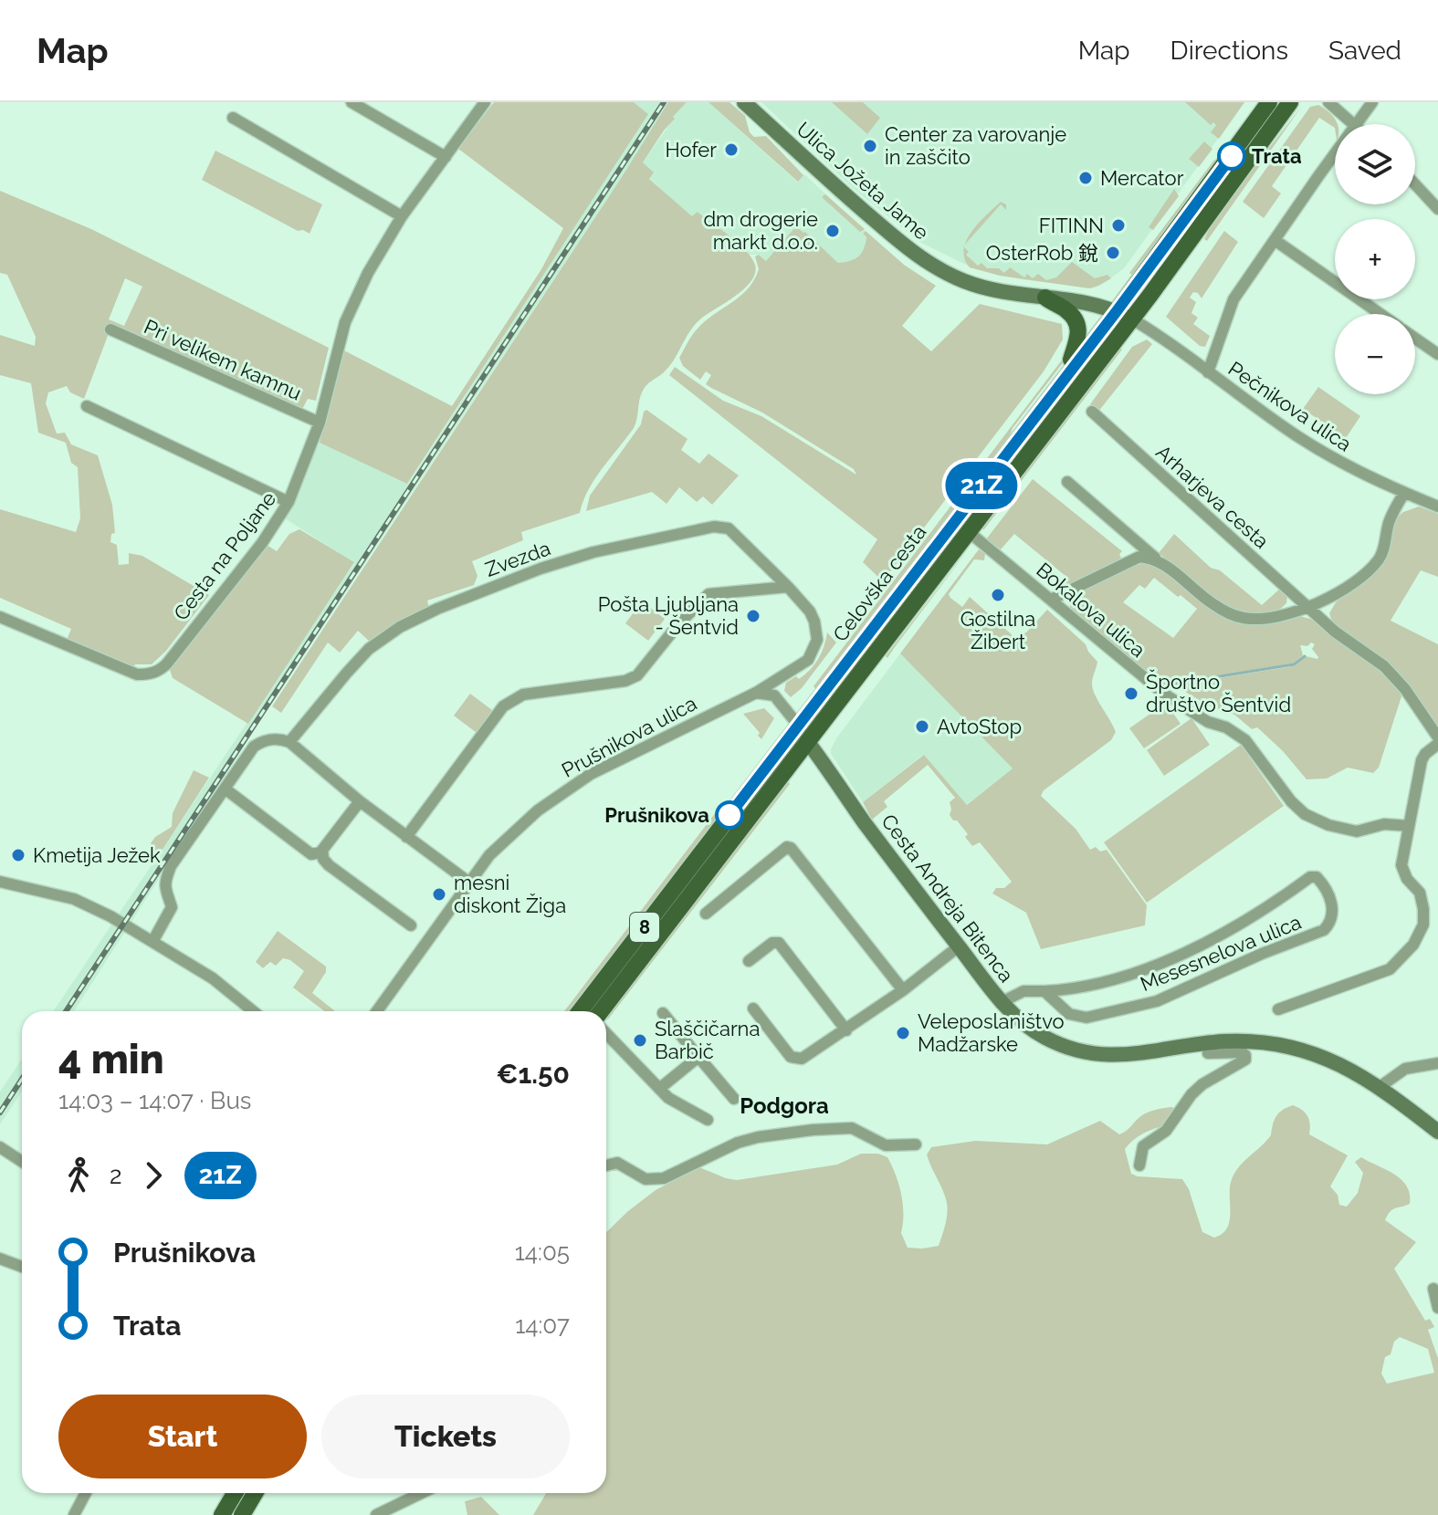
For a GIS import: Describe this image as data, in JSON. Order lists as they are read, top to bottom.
{
  "streets": {
    "main road": ["Celovška cesta", "8"],
    "street": [
      "Ulica Jožeta Jame",
      "Pri velikem kamnu",
      "Pečnikova ulica",
      "Arharjeva cesta",
      "Cesta na Poljane",
      "Zvezda",
      "Bokalova ulica",
      "Prušnikova ulica",
      "Cesta Andreja Bitenca",
      "Mesesnelova ulica"
    ]
  },
  "crossings": [
    ["Ulica Jožeta Jame", "Pečnikova ulica"],
    ["Ulica Jožeta Jame", "Celovška cesta"],
    ["Pri velikem kamnu", "Cesta na Poljane"],
    ["Pečnikova ulica", "Celovška cesta"],
    ["Zvezda", "Prušnikova ulica"],
    ["Celovška cesta", "Bokalova ulica"],
    ["Celovška cesta", "Cesta Andreja Bitenca"],
    ["Cesta Andreja Bitenca", "Mesesnelova ulica"]
  ],
  "districts": ["Podgora"],
  "places": [
    "Center za varovanje in zaščito",
    "Hofer",
    "Trata",
    "Mercator",
    "FITINN",
    "dm drogerie markt d.o.o.",
    "OsterRob 銳",
    "Gostilna Žibert",
    "Pošta Ljubljana - Šentvid",
    "Športno društvo Šentvid",
    "AvtoStop",
    "Prušnikova",
    "Kmetija Ježek",
    "mesni diskont Žiga",
    "Veleposlaništvo Madžarske",
    "Slaščičarna Barbič"
  ],
  "lines": ["bus line 21Z"],
  "page": {
    "header": "Map",
    "nav": ["Map", "Directions", "Saved"],
    "on_map": "21Z",
    "map_buttons": ["+", "−"],
    "heading": ["4 min", "14:03 – 14:07 · Bus", "€1.50"],
    "legs": ["2", "21Z"],
    "list": [
      {
        "name": "Prušnikova",
        "value": "14:05"
      },
      {
        "name": "Trata",
        "value": "14:07"
      }
    ],
    "buttons": ["Start", "Tickets"]
  }
}
